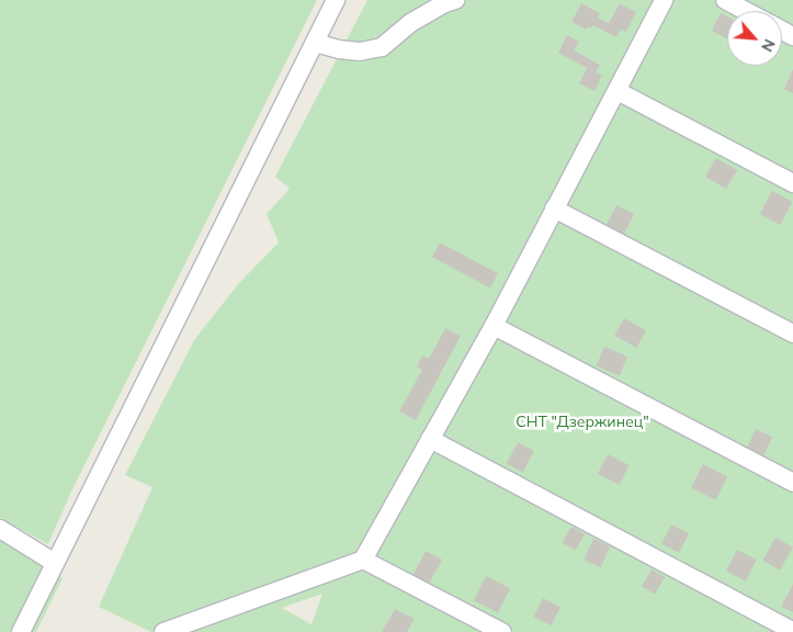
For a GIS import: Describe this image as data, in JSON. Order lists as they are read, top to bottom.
{
  "parks": ["СНТ \"Дзержинец\""],
  "north": "bottom right"
}
